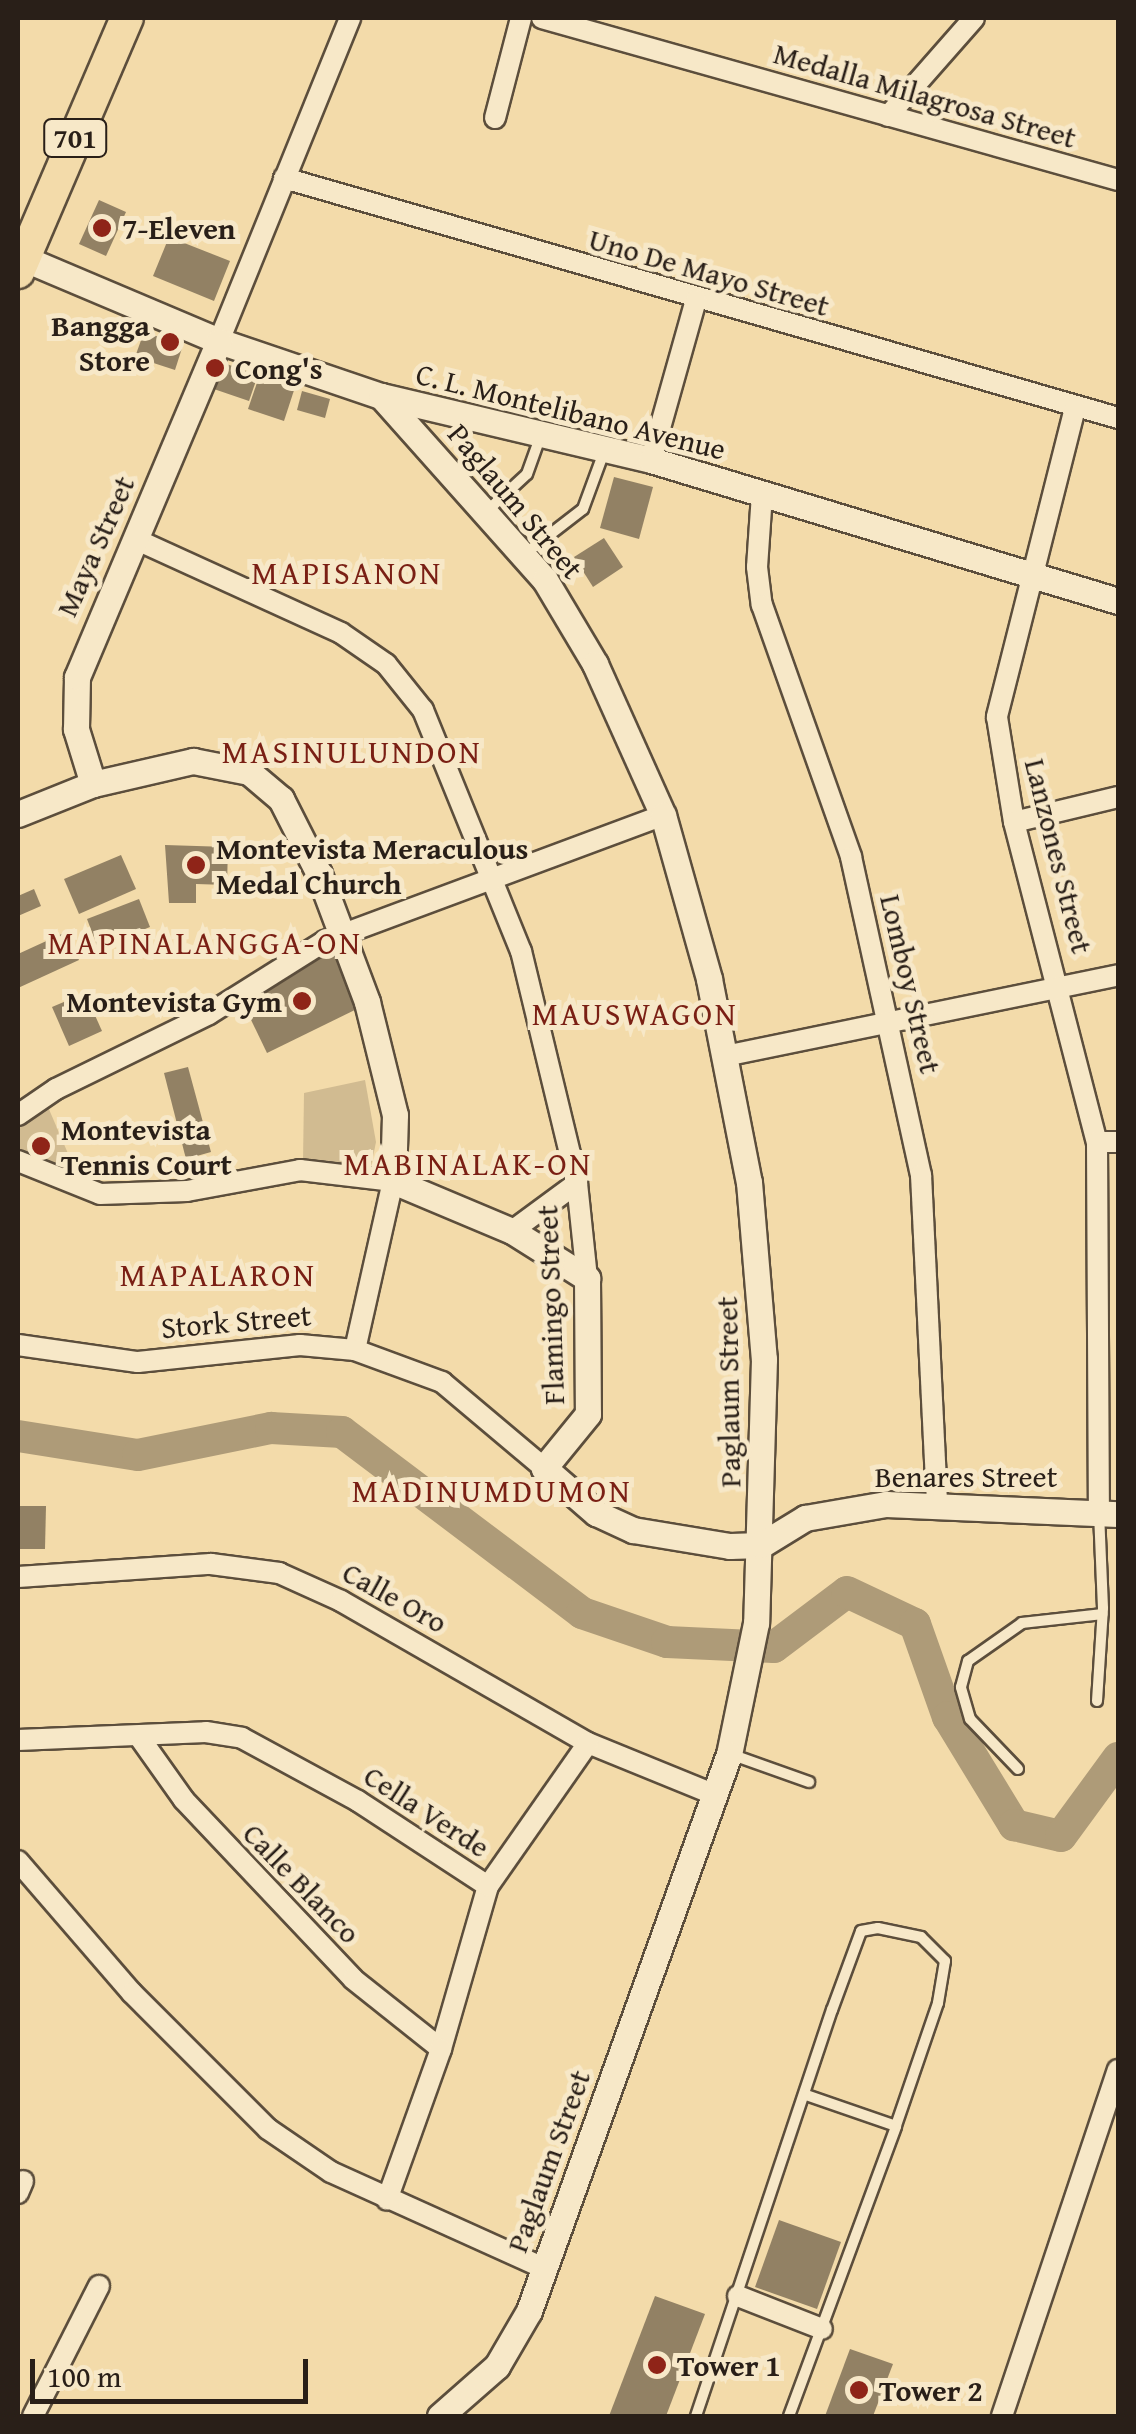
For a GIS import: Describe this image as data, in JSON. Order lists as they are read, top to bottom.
{
  "streets": {
    "main road": ["701"],
    "street": [
      "Medalla Milagrosa Street",
      "Uno De Mayo Street",
      "C. L. Montelibano Avenue",
      "Paglaum Street",
      "Maya Street",
      "Lanzones Street",
      "Lomboy Street",
      "Flamingo Street",
      "Stork Street",
      "Benares Street",
      "Calle Oro",
      "Cella Verde",
      "Calle Blanco"
    ]
  },
  "crossings": [
    ["701", "C. L. Montelibano Avenue"],
    ["Uno De Mayo Street", "Lanzones Street"],
    ["C. L. Montelibano Avenue", "Paglaum Street"],
    ["C. L. Montelibano Avenue", "Maya Street"],
    ["C. L. Montelibano Avenue", "Lanzones Street"],
    ["C. L. Montelibano Avenue", "Lomboy Street"],
    ["Paglaum Street", "Stork Street"],
    ["Paglaum Street", "Benares Street"],
    ["Paglaum Street", "Calle Oro"],
    ["Maya Street", "Flamingo Street"],
    ["Lanzones Street", "Benares Street"],
    ["Lomboy Street", "Benares Street"],
    ["Flamingo Street", "Stork Street"],
    ["Stork Street", "Benares Street"],
    ["Cella Verde", "Calle Blanco"]
  ],
  "districts": [
    "MAPISANON",
    "MASINULUNDON",
    "MAPINALANGGA-ON",
    "MAUSWAGON",
    "MABINALAK-ON",
    "MAPALARON",
    "MADINUMDUMON"
  ],
  "places": [
    "7-Eleven",
    "Bangga Store",
    "Cong's",
    "Montevista Meraculous Medal Church",
    "Montevista Gym",
    "Montevista Tennis Court",
    "Tower 1",
    "Tower 2"
  ],
  "scale_bar": "100 m"
}
